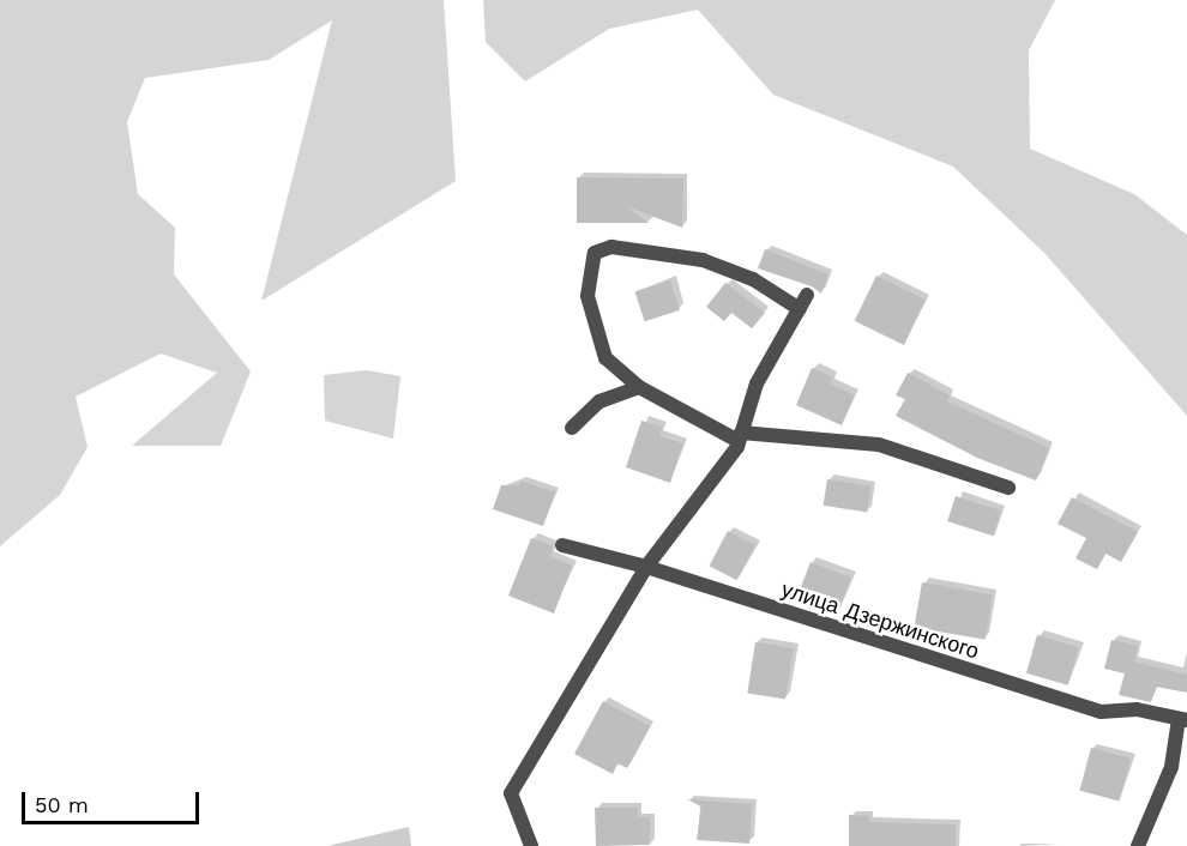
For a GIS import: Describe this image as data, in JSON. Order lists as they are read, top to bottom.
{
  "streets": {
    "street": ["улица Дзержинского"]
  },
  "scale_bar": "50 m"
}
